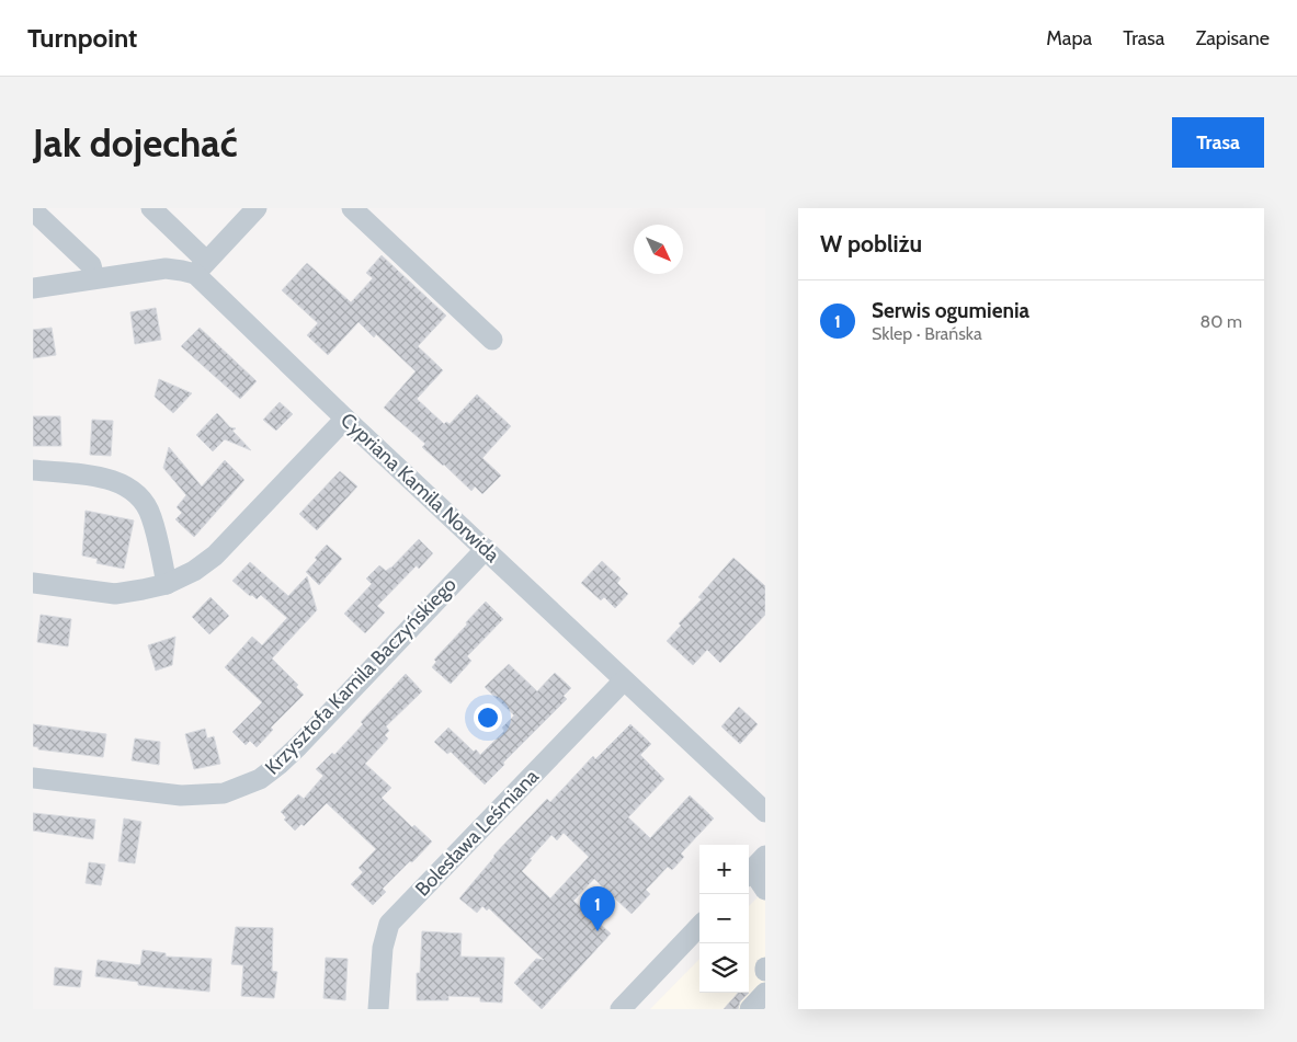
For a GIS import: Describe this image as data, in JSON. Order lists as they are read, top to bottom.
{
  "streets": {
    "street": ["Cypriana Kamila Norwida", "Krzysztofa Kamila Baczyńskiego", "Bolesława Leśmiana"]
  },
  "crossings": [
    ["Cypriana Kamila Norwida", "Krzysztofa Kamila Baczyńskiego"],
    ["Cypriana Kamila Norwida", "Bolesława Leśmiana"]
  ],
  "north": "bottom right",
  "page": {
    "header": "Turnpoint",
    "nav": ["Mapa", "Trasa", "Zapisane"],
    "buttons": "Trasa",
    "title": "Jak dojechać",
    "heading": "W pobliżu",
    "list": [
      {
        "mark": "1",
        "name": "Serwis ogumienia",
        "note": "Sklep · Brańska",
        "value": "80 m"
      }
    ],
    "map_buttons": ["+", "−"],
    "pins": "1"
  }
}
